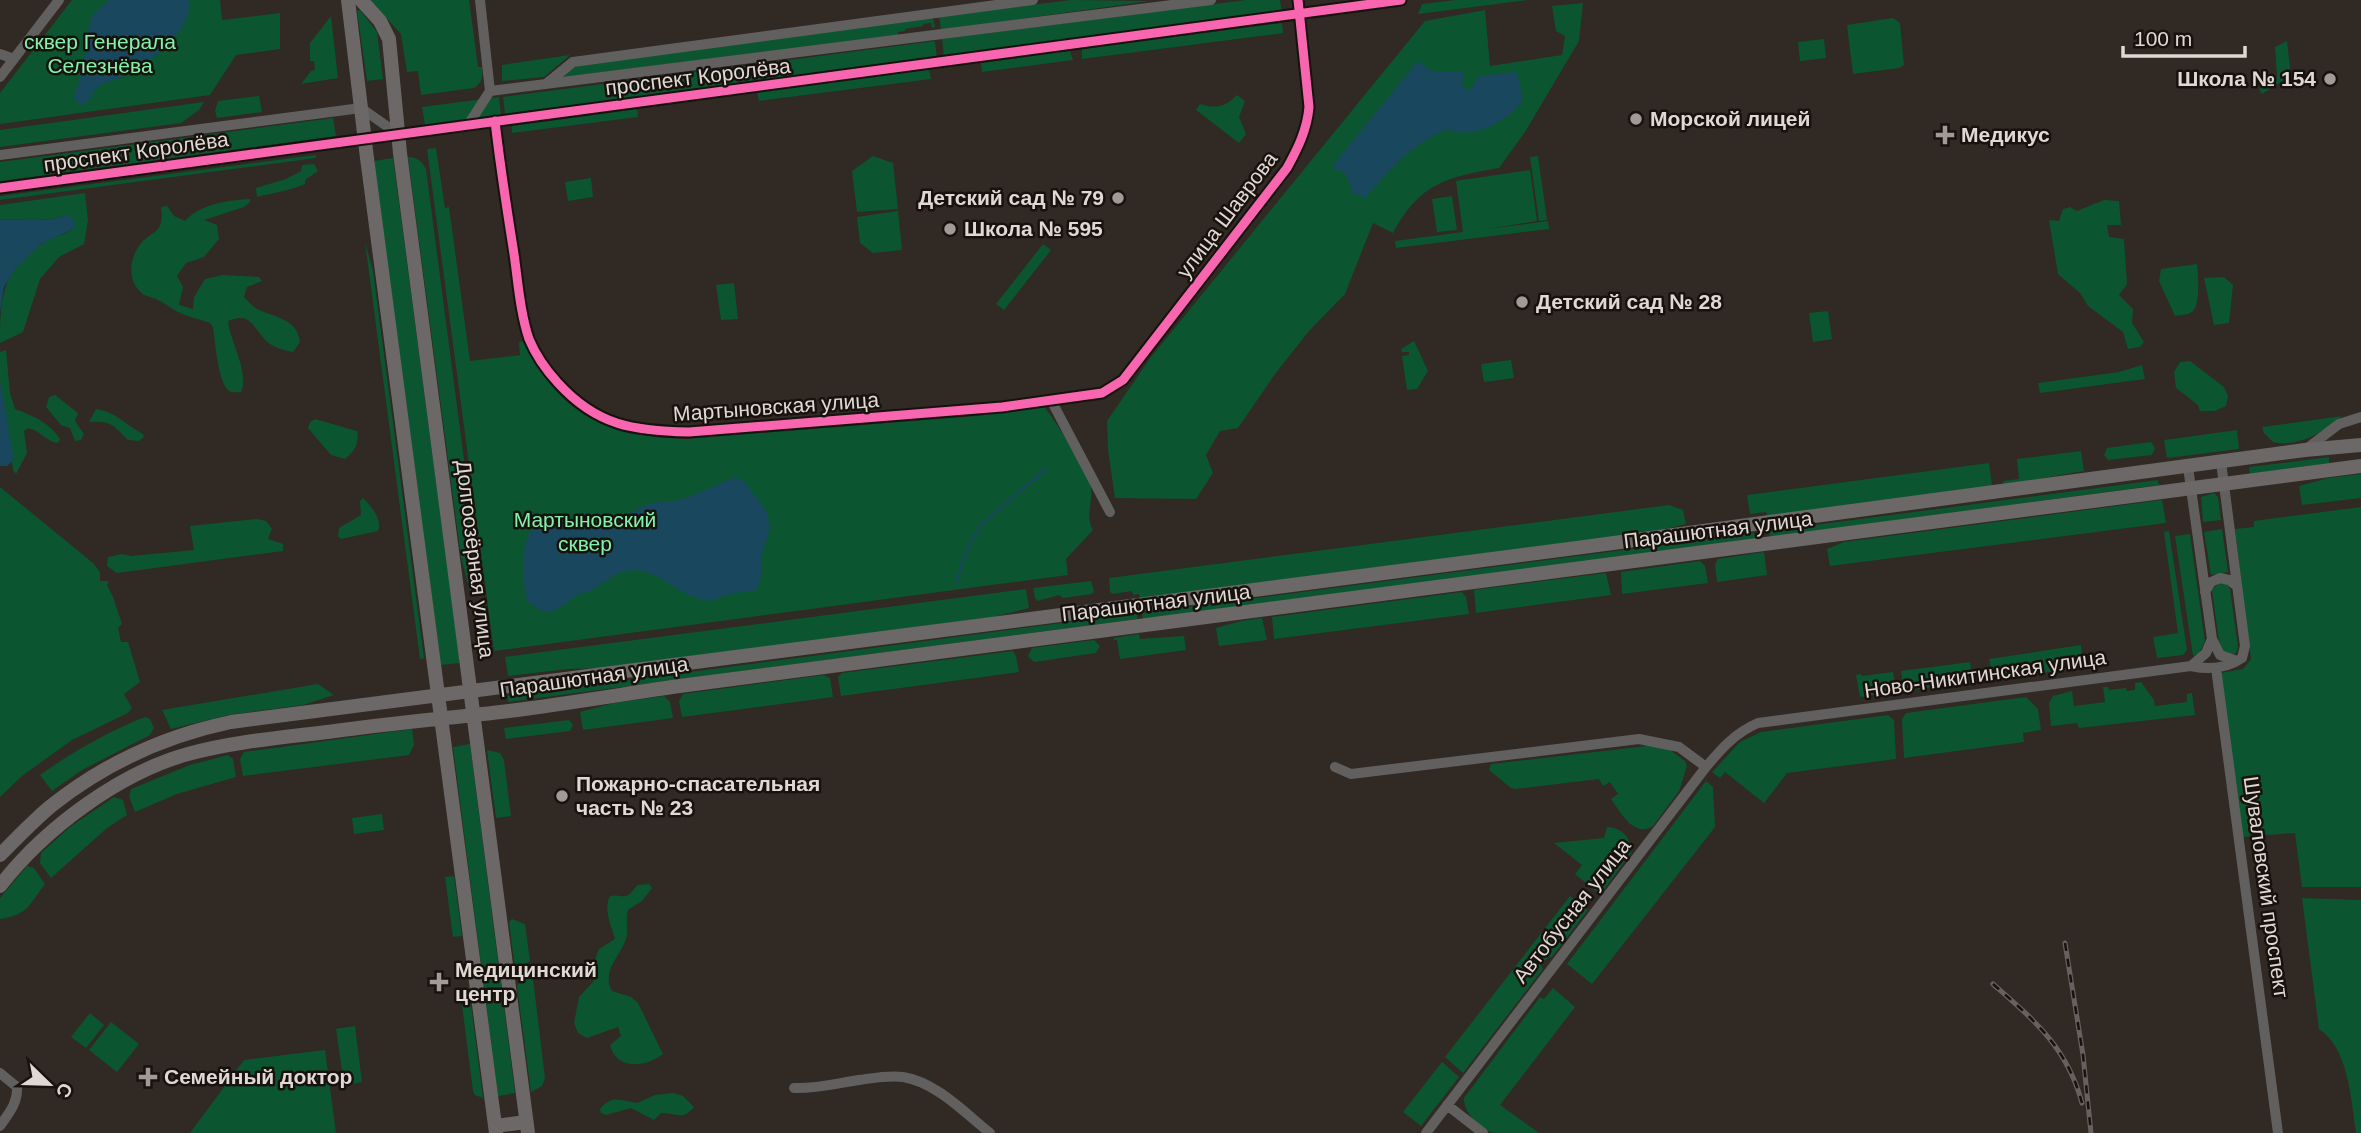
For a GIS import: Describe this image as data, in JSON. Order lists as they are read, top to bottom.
{
  "streets": {
    "main road": ["Парашютная улица", "Долгоозёрная улица"],
    "street": [
      "проспект Королёва",
      "улица Шаврова",
      "Мартыновская улица",
      "Ново-Никитинская улица",
      "Шуваловский проспект",
      "Автобусная улица"
    ]
  },
  "crossings": [
    ["проспект Королёва", "улица Шаврова"],
    ["проспект Королёва", "Мартыновская улица"],
    ["проспект Королёва", "Долгоозёрная улица"],
    ["улица Шаврова", "Мартыновская улица"],
    ["Парашютная улица", "Долгоозёрная улица"],
    ["Ново-Никитинская улица", "Шуваловский проспект"],
    ["Ново-Никитинская улица", "Автобусная улица"]
  ],
  "parks": ["сквер Генерала Селезнёва", "Мартыновский сквер"],
  "places": {
    "other": [
      "Школа № 154",
      "Морской лицей",
      "Детский сад № 79",
      "Школа № 595",
      "Детский сад № 28",
      "Пожарно-спасательная часть № 23"
    ],
    "health": ["Медикус", "Медицинский центр", "Семейный доктор"]
  },
  "scale_bar": "100 m",
  "north": "bottom right"
}
